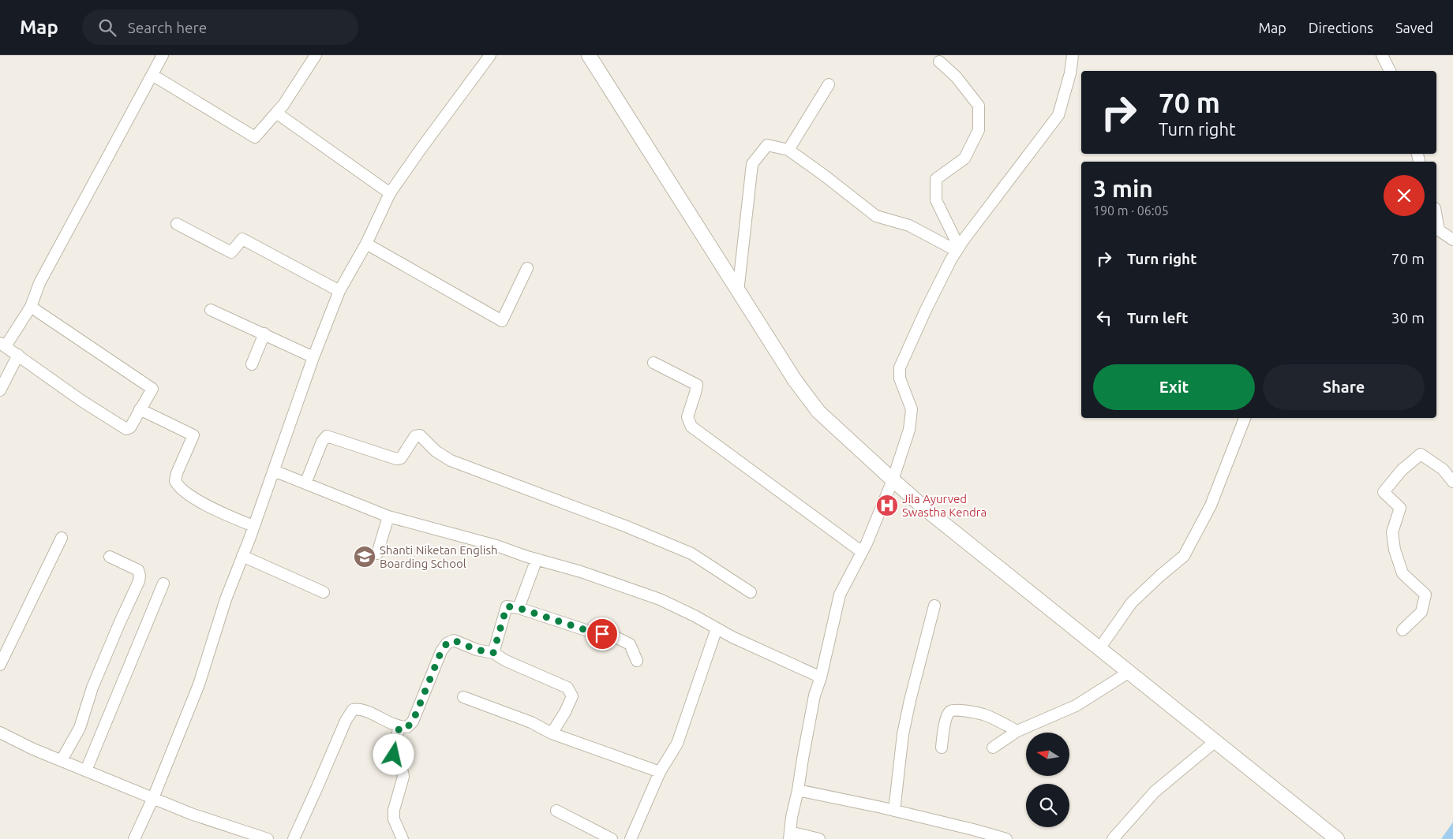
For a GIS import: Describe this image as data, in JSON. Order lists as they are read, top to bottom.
{
  "places": {
    "hospital": ["Jila Ayurved Swastha Kendra"],
    "school or university": ["Shanti Niketan English Boarding School"]
  },
  "north": "left",
  "page": {
    "header": "Map",
    "search": "Search here",
    "nav": ["Map", "Directions", "Saved"],
    "turn": ["70 m", "Turn right"],
    "heading": ["3 min", "190 m · 06:05"],
    "list": [
      {
        "name": "Turn right",
        "value": "70 m"
      },
      {
        "name": "Turn left",
        "value": "30 m"
      }
    ],
    "buttons": ["Exit", "Share"]
  }
}
